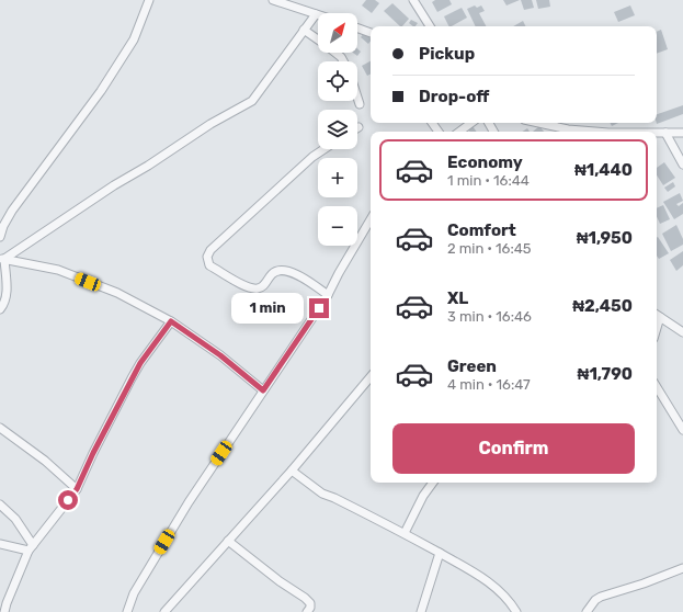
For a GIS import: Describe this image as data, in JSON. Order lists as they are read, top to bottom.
{
  "north": "top right",
  "page": {
    "map_buttons": ["+", "−"],
    "banner": ["Pickup", "Drop-off"],
    "list": [
      {
        "name": "Economy",
        "note": "1 min · 16:44",
        "value": "₦1,440"
      },
      {
        "name": "Comfort",
        "note": "2 min · 16:45",
        "value": "₦1,950"
      },
      {
        "name": "XL",
        "note": "3 min · 16:46",
        "value": "₦2,450"
      },
      {
        "name": "Green",
        "note": "4 min · 16:47",
        "value": "₦1,790"
      }
    ],
    "bubble": "1 min",
    "buttons": "Confirm"
  }
}
